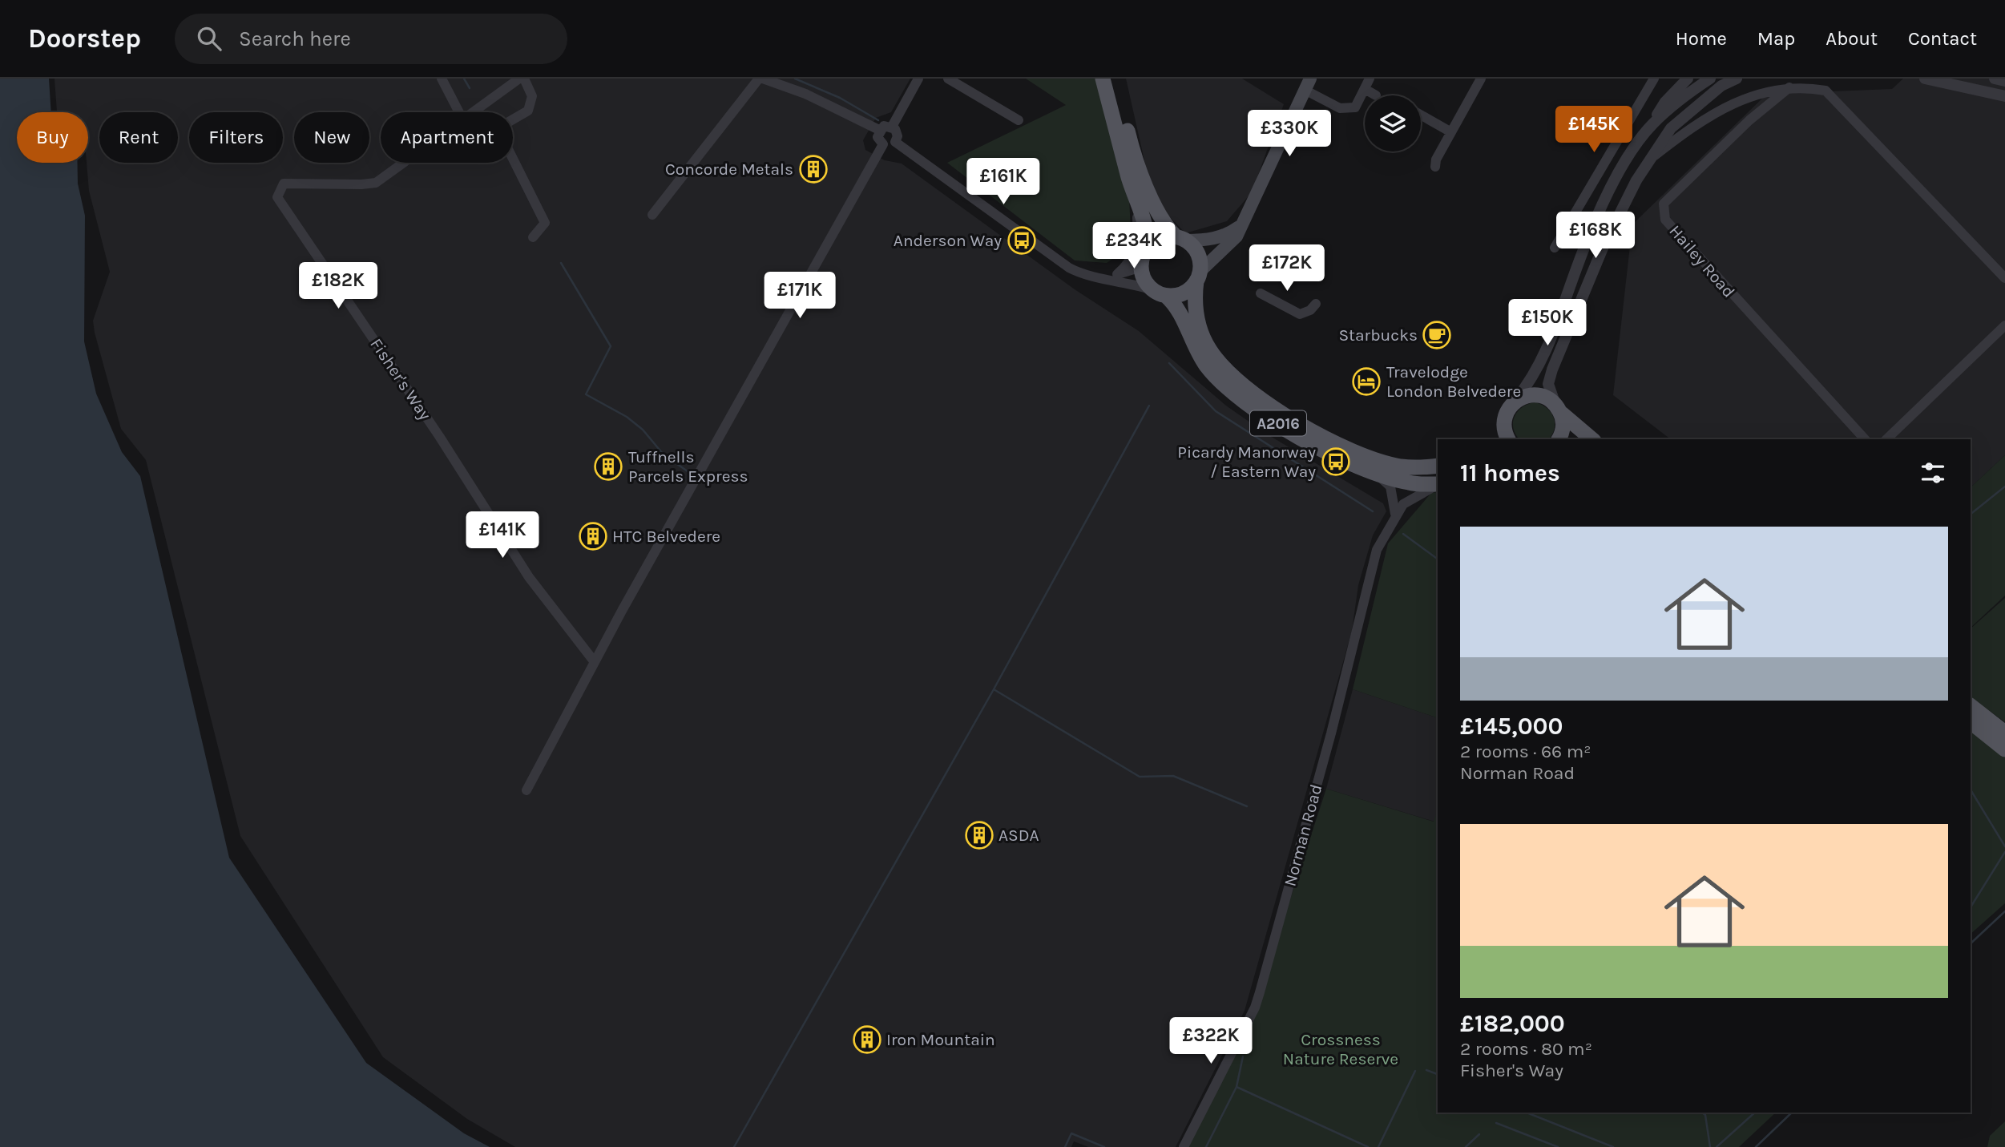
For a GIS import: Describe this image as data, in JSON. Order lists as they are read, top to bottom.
{
  "streets": {
    "main road": ["A2016"],
    "street": ["Hailey Road", "Fisher's Way", "Norman Road"]
  },
  "parks": ["Crossness Nature Reserve"],
  "places": {
    "building": [
      "Concorde Metals",
      "Tuffnells Parcels Express",
      "HTC Belvedere",
      "ASDA",
      "Iron Mountain"
    ],
    "bus stop": ["Anderson Way", "Picardy Manorway / Eastern Way"],
    "cafe": ["Starbucks"],
    "hotel": ["Travelodge London Belvedere"]
  },
  "page": {
    "header": "Doorstep",
    "search": "Search here",
    "nav": [
      "Home",
      "Map",
      "About",
      "Contact"
    ],
    "price": [
      "£145K",
      "£330K",
      "£161K",
      "£168K",
      "£234K",
      "£172K",
      "£182K",
      "£171K",
      "£150K",
      "£141K",
      "£322K"
    ],
    "chip": [
      "Buy",
      "Rent",
      "Filters",
      "New",
      "Apartment"
    ],
    "heading": "11 homes",
    "list": [
      {
        "name": "£145,000",
        "note": "2 rooms · 66 m² · Norman Road"
      },
      {
        "name": "£182,000",
        "note": "2 rooms · 80 m² · Fisher's Way"
      }
    ]
  }
}
